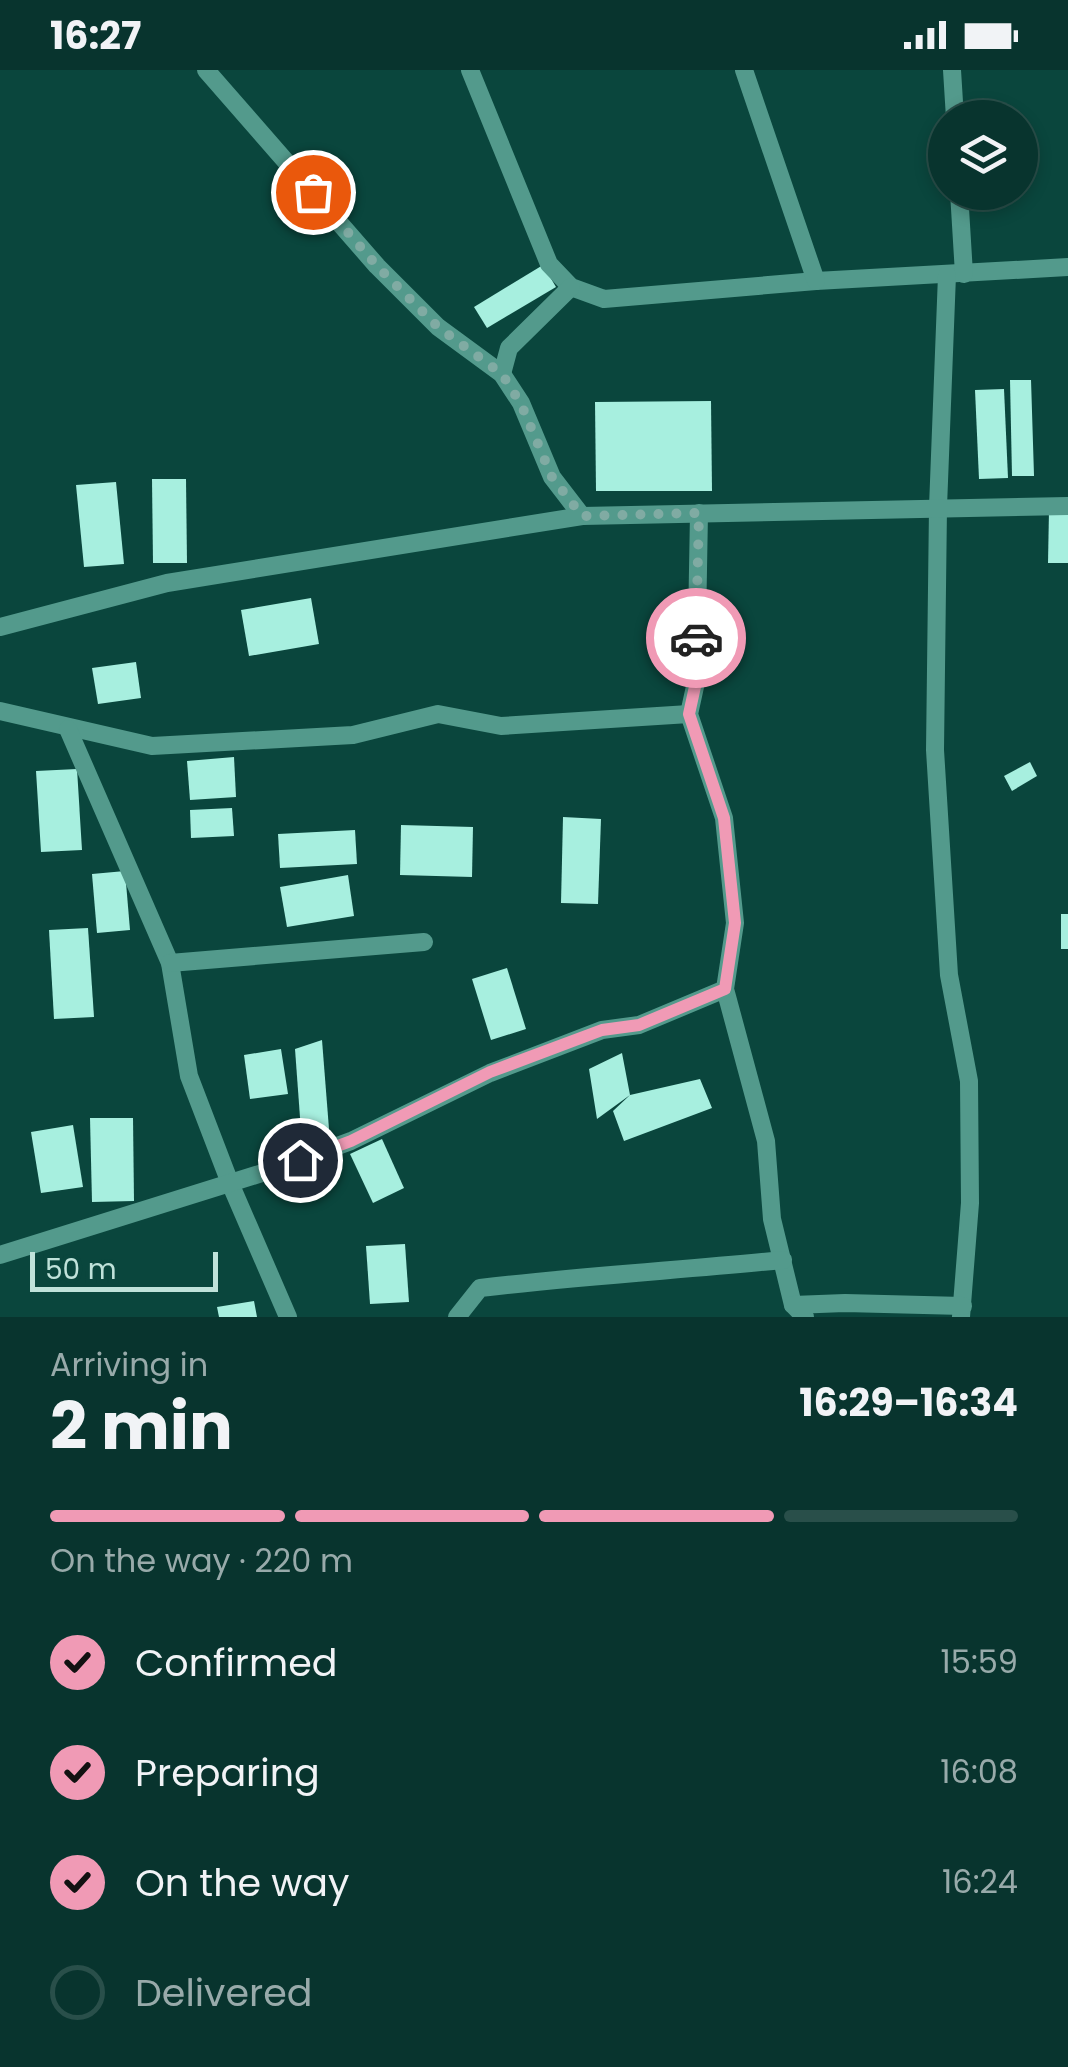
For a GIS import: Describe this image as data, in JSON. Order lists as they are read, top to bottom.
{
  "scale_bar": "50 m",
  "page": {
    "status": "16:27",
    "scale": "50 m",
    "heading": ["2 min", "Arriving in", "16:29–16:34"],
    "bar": "On the way · 220 m",
    "list": [
      ["Confirmed", "15:59"],
      ["Preparing", "16:08"],
      ["On the way", "16:24"],
      "Delivered"
    ]
  }
}
